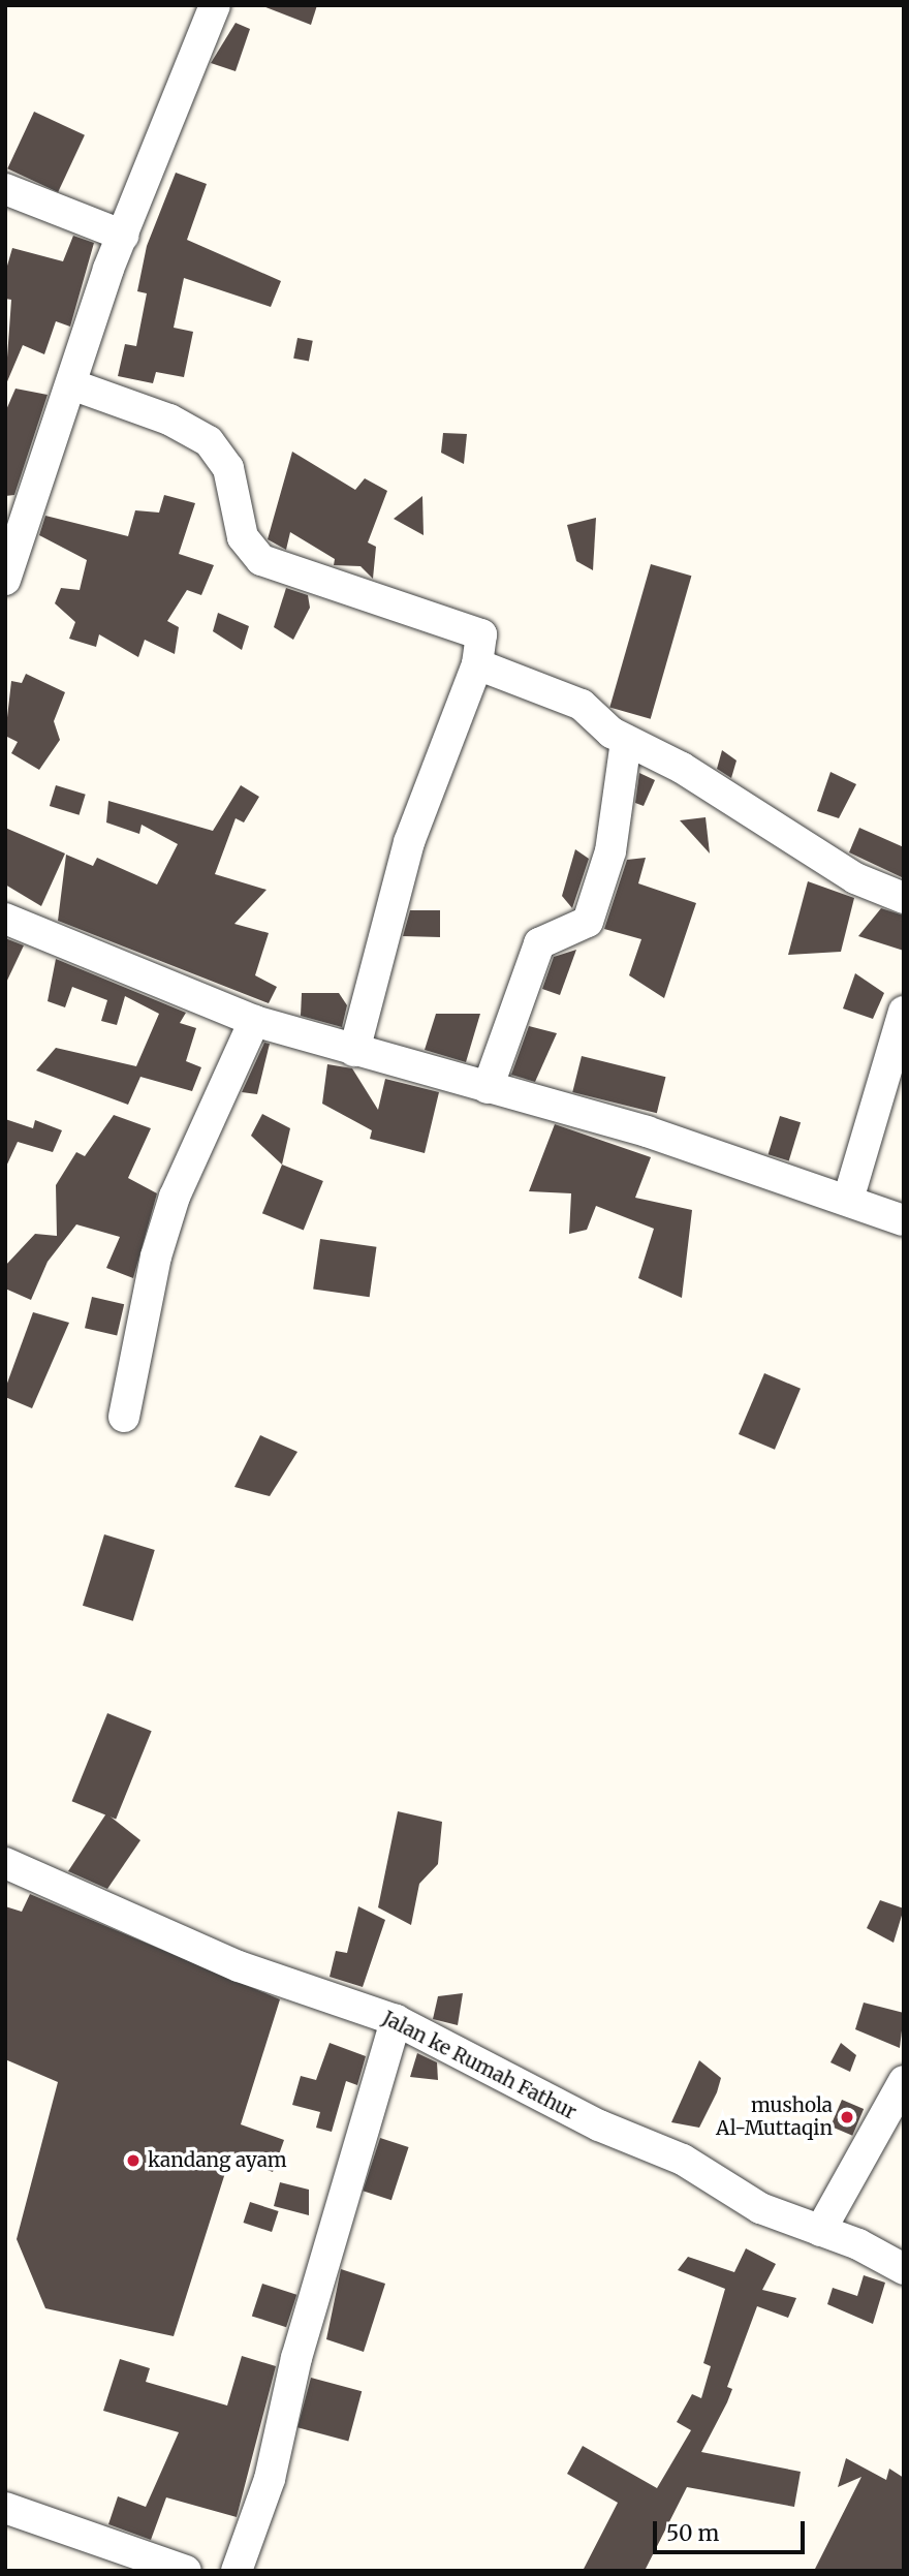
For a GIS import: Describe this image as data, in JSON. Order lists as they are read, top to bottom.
{
  "streets": {
    "street": ["Jalan ke Rumah Fathur"]
  },
  "places": ["mushola Al-Muttaqin", "kandang ayam"],
  "scale_bar": "50 m"
}
